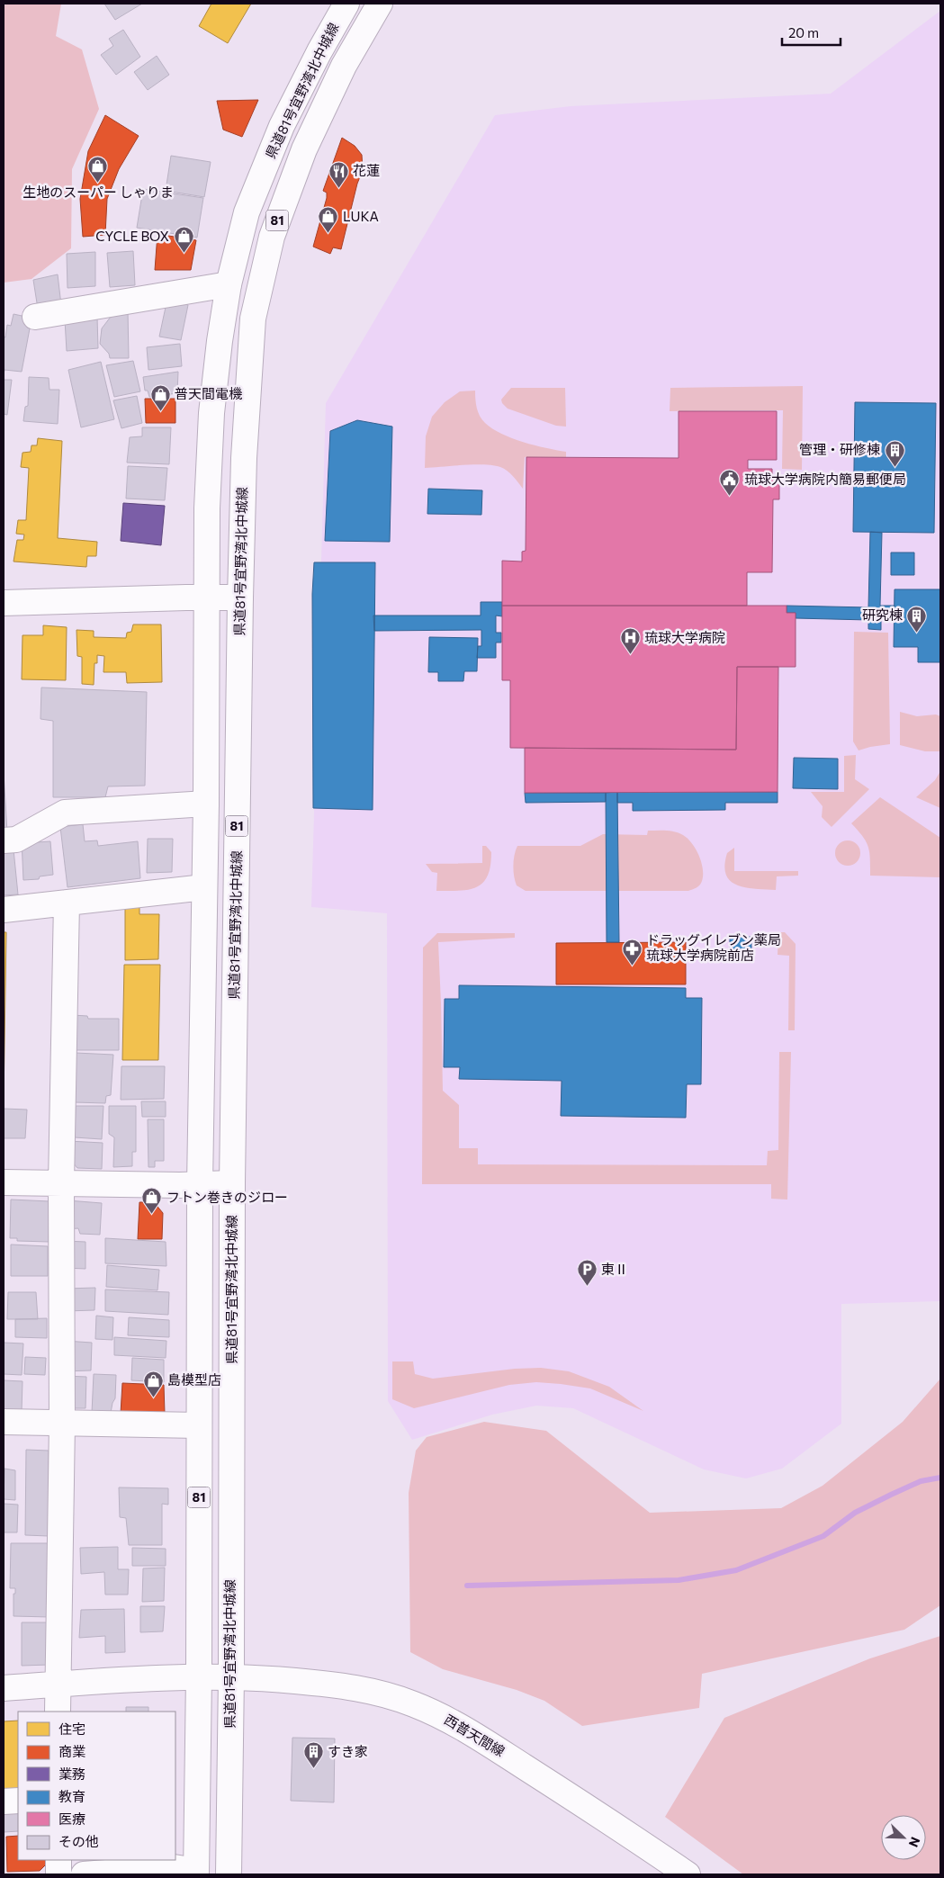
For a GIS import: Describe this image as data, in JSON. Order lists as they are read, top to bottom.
{
  "streets": {
    "main road": ["県道81号宜野湾北中城線", "81", "西普天間線"]
  },
  "crossings": [
    ["県道81号宜野湾北中城線", "西普天間線"]
  ],
  "places": {
    "shop": [
      "生地のスーパー しゃりま",
      "LUKA",
      "CYCLE BOX",
      "普天間電機",
      "フトン巻きのジロー",
      "島模型店"
    ],
    "restaurant": ["花蓮"],
    "building": ["管理・研修棟", "研究棟", "すき家"],
    "public building": ["琉球大学病院内簡易郵便局"],
    "hospital": ["琉球大学病院"],
    "pharmacy": ["ドラッグイレブン薬局 琉球大学病院前店"],
    "parking": ["東Ⅱ"]
  },
  "legend": [
    "住宅",
    "商業",
    "業務",
    "教育",
    "医療",
    "その他"
  ],
  "scale_bar": "20 m",
  "north": "bottom right"
}
